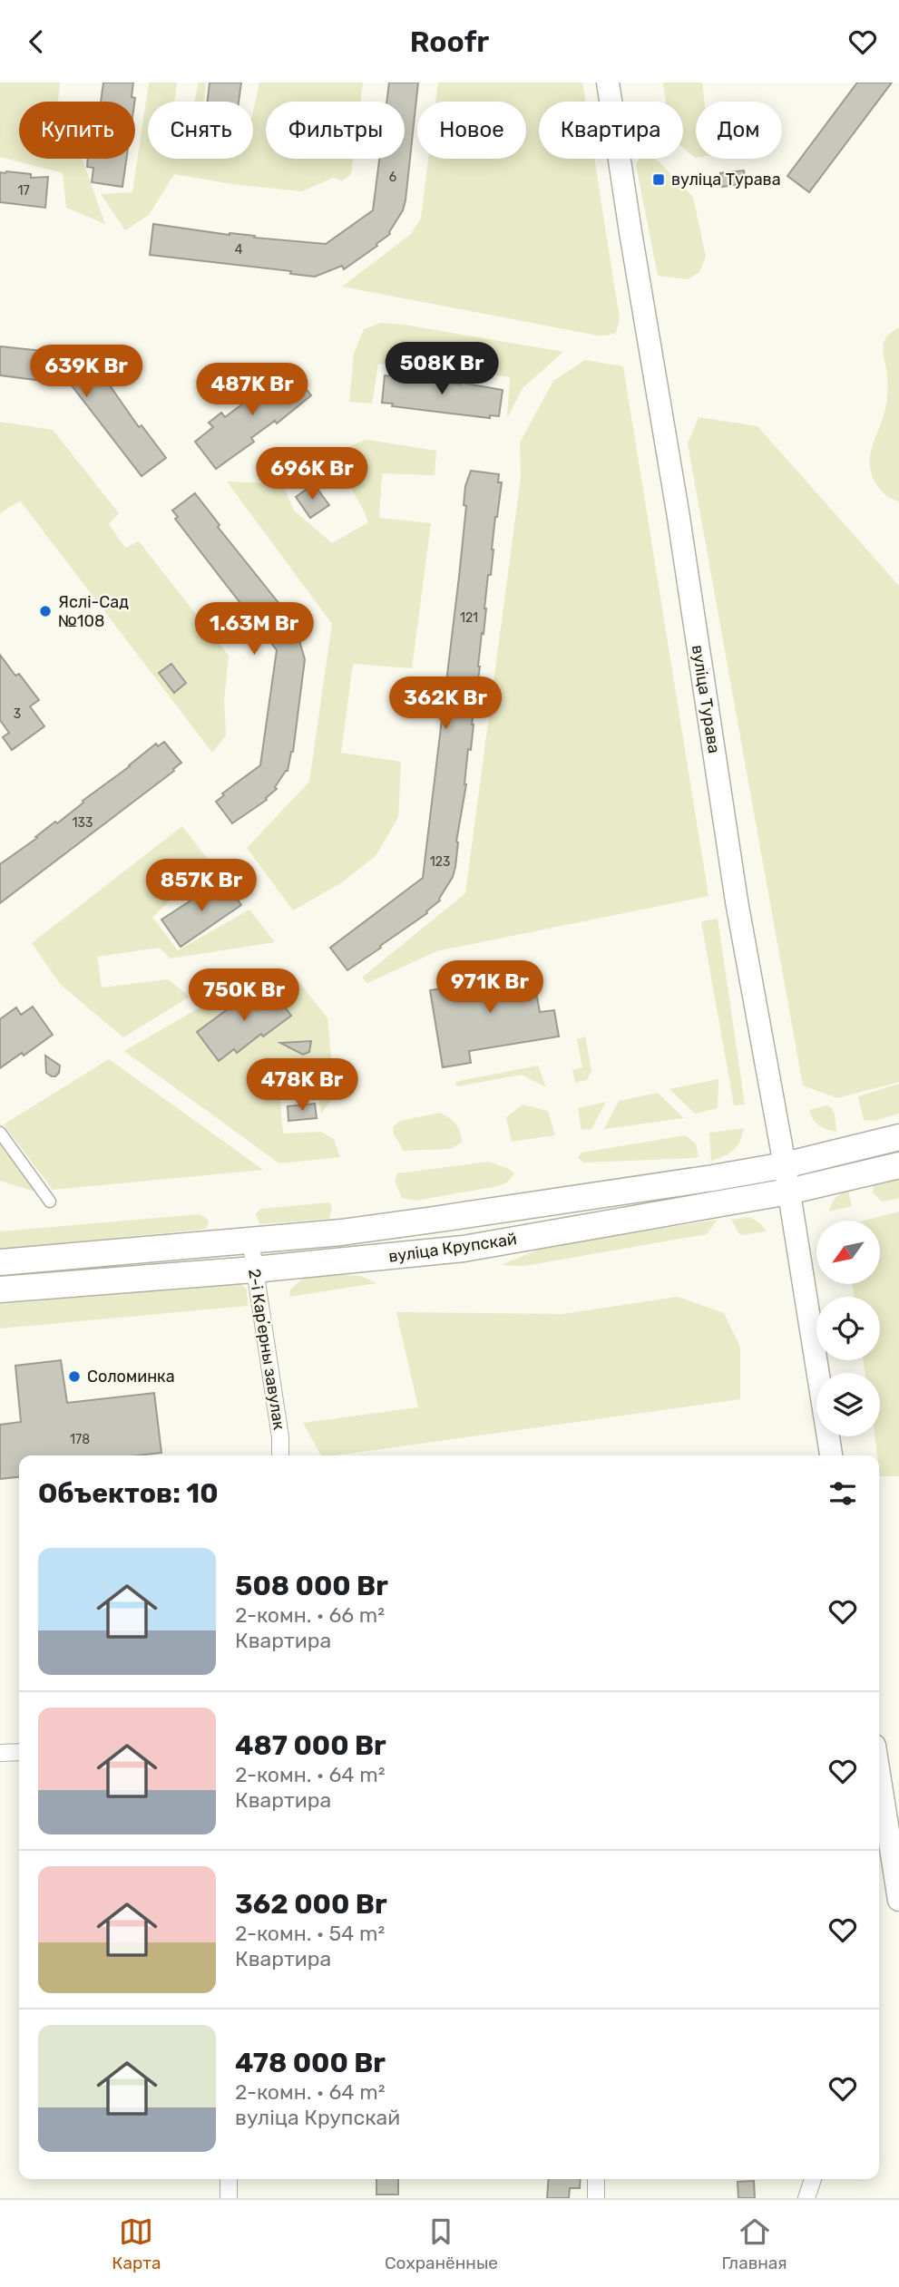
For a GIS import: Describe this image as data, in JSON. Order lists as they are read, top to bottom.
{
  "streets": {
    "main road": ["вуліца Турава", "вуліца Крупскай"],
    "street": ["2-і Карʼерны завулак"]
  },
  "crossings": [
    ["вуліца Турава", "вуліца Крупскай"],
    ["вуліца Крупскай", "2-і Карʼерны завулак"]
  ],
  "places": {
    "transit": ["вуліца Турава"],
    "other": ["Яслі-Сад №108", "Соломинка"]
  },
  "house_numbers": [
    "6",
    "17",
    "4",
    "121",
    "3",
    "133",
    "123",
    "178"
  ],
  "north": "bottom left",
  "page": {
    "header": "Roofr",
    "chip": [
      "Купить",
      "Снять",
      "Фильтры",
      "Новое",
      "Квартира",
      "Дом"
    ],
    "price": [
      "508K Br",
      "639K Br",
      "487K Br",
      "696K Br",
      "1.63M Br",
      "362K Br",
      "857K Br",
      "971K Br",
      "750K Br",
      "478K Br"
    ],
    "heading": "Объектов: 10",
    "list": [
      {
        "name": "508 000 Br",
        "note": "2-комн. · 66 m² · Квартира"
      },
      {
        "name": "487 000 Br",
        "note": "2-комн. · 64 m² · Квартира"
      },
      {
        "name": "362 000 Br",
        "note": "2-комн. · 54 m² · Квартира"
      },
      {
        "name": "478 000 Br",
        "note": "2-комн. · 64 m² · вуліца Крупскай"
      }
    ],
    "tabs": ["Карта", "Сохранённые", "Главная"]
  }
}
